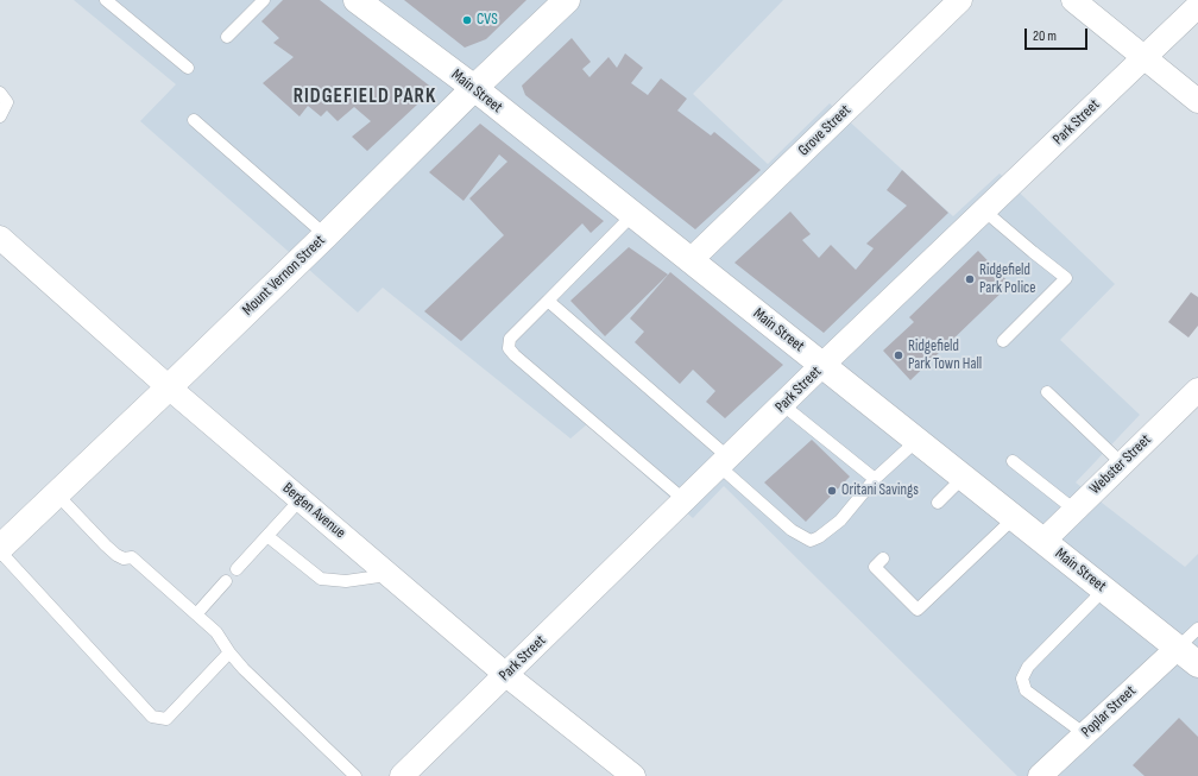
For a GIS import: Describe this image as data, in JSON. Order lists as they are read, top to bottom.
{
  "streets": {
    "street": [
      "Main Street",
      "Park Street",
      "Grove Street",
      "Mount Vernon Street",
      "Webster Street",
      "Bergen Avenue",
      "Poplar Street"
    ]
  },
  "crossings": [
    ["Main Street", "Park Street"],
    ["Main Street", "Grove Street"],
    ["Main Street", "Mount Vernon Street"],
    ["Main Street", "Webster Street"],
    ["Main Street", "Poplar Street"],
    ["Park Street", "Bergen Avenue"],
    ["Mount Vernon Street", "Bergen Avenue"]
  ],
  "districts": ["RIDGEFIELD PARK"],
  "places": [
    "CVS",
    "Ridgefield Park Police",
    "Ridgefield Park Town Hall",
    "Oritani Savings"
  ],
  "scale_bar": "20 m"
}
